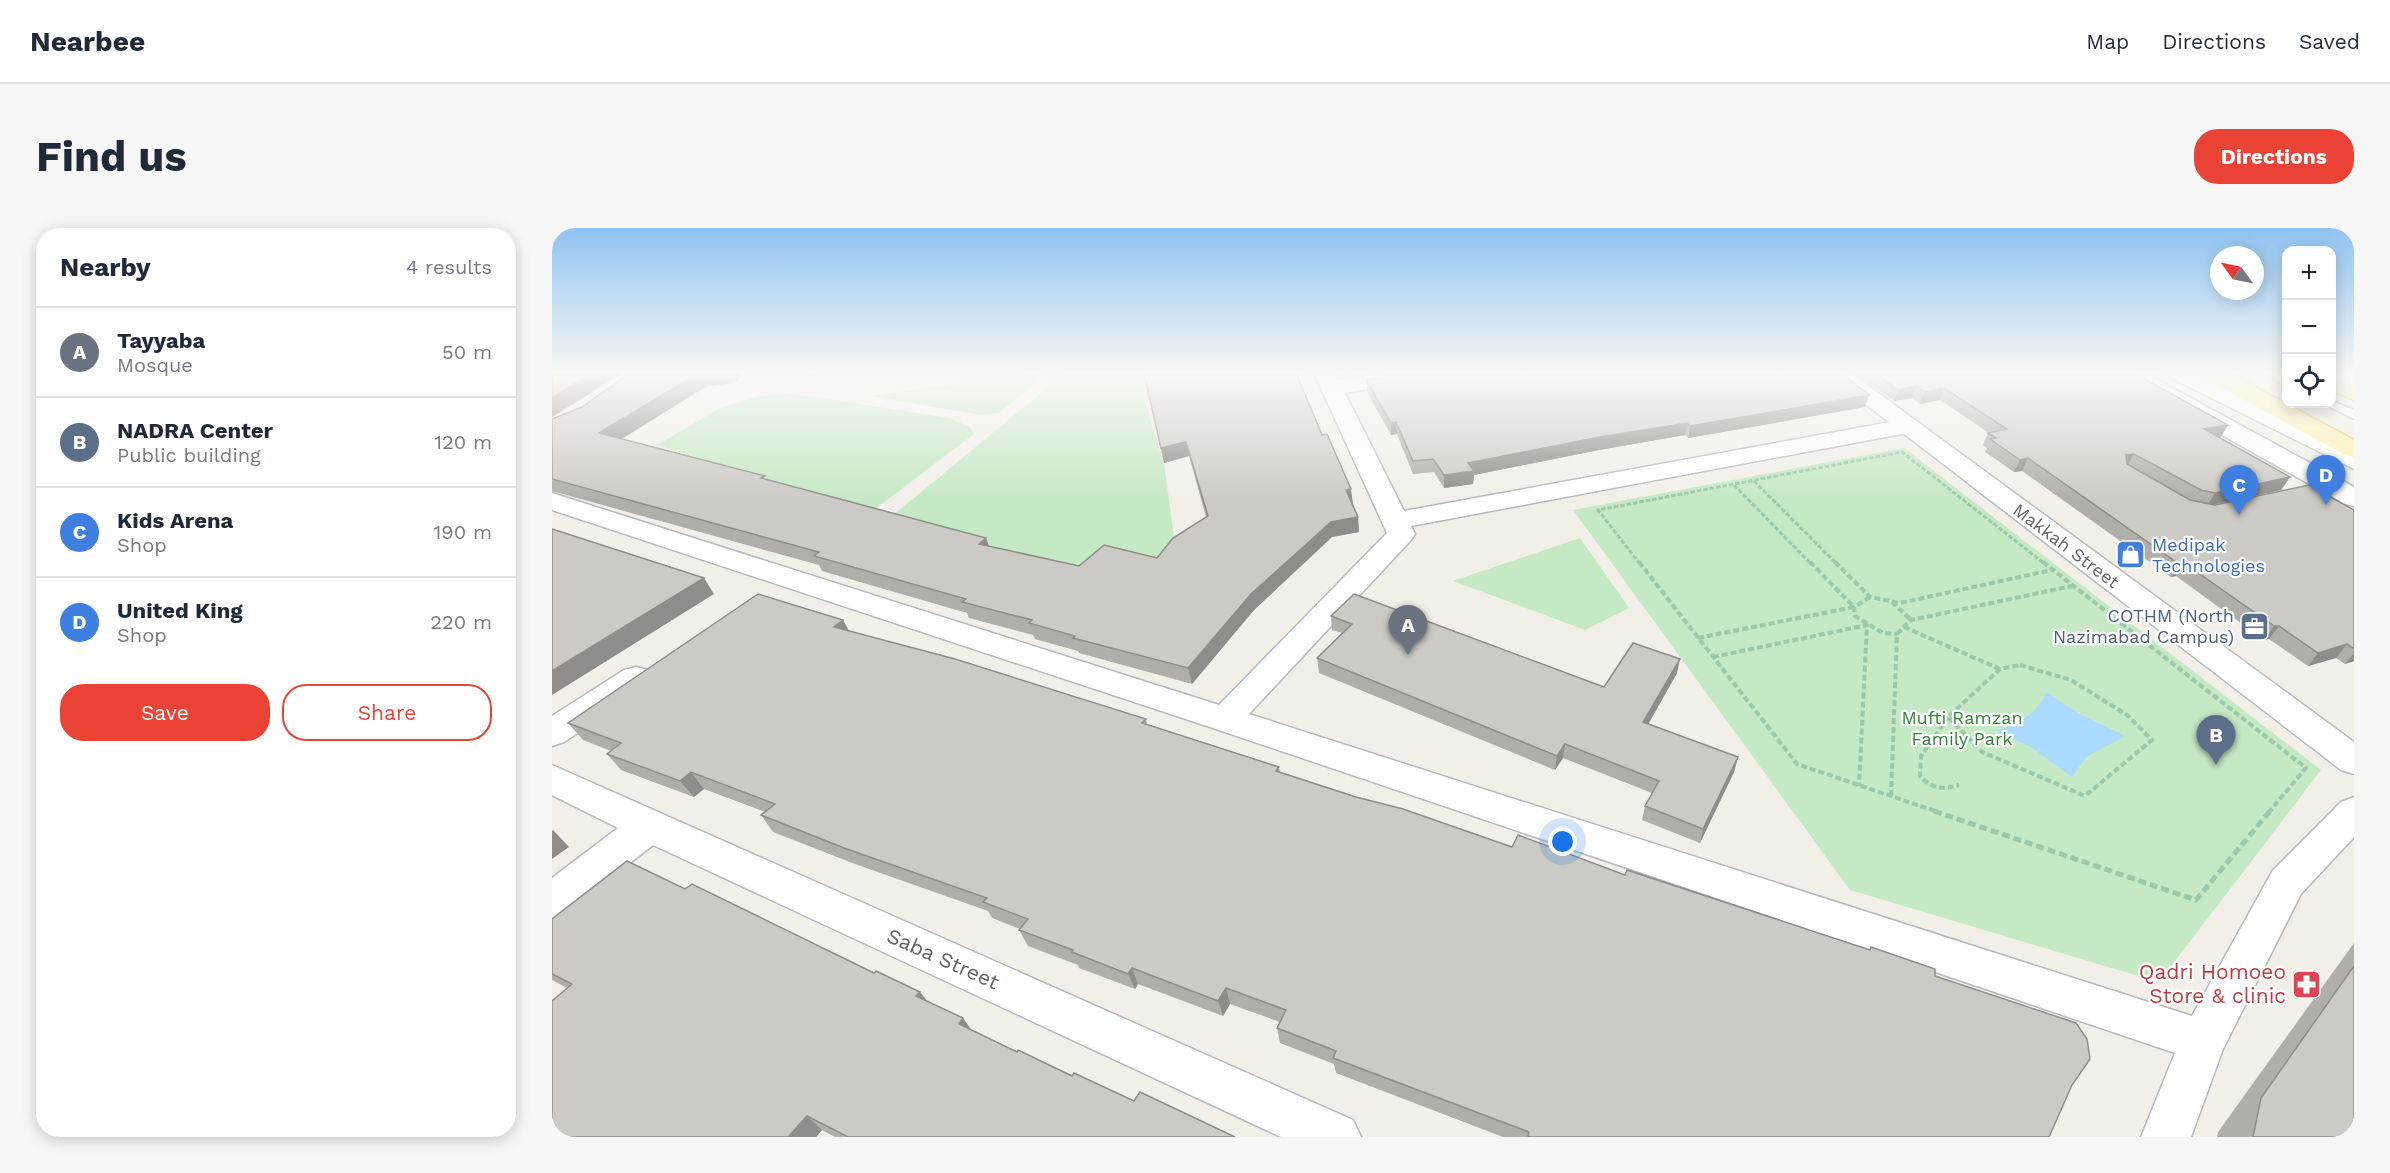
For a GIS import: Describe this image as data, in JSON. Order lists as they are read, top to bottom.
{
  "streets": {
    "street": ["Makkah Street", "Saba Street"]
  },
  "parks": ["Mufti Ramzan Family Park"],
  "places": {
    "shop": ["Medipak Technologies"],
    "office": ["COTHM (North Nazimabad Campus)"],
    "pharmacy": ["Qadri Homoeo Store & clinic"]
  },
  "north": "top left",
  "page": {
    "header": "Nearbee",
    "nav": ["Map", "Directions", "Saved"],
    "buttons": [
      "Directions",
      ["Save", "Share"]
    ],
    "title": "Find us",
    "heading": ["Nearby", "4 results"],
    "map_buttons": ["+", "−"],
    "list": [
      {
        "mark": "A",
        "name": "Tayyaba",
        "note": "Mosque",
        "value": "50 m"
      },
      {
        "mark": "B",
        "name": "NADRA Center",
        "note": "Public building",
        "value": "120 m"
      },
      {
        "mark": "C",
        "name": "Kids Arena",
        "note": "Shop",
        "value": "190 m"
      },
      {
        "mark": "D",
        "name": "United King",
        "note": "Shop",
        "value": "220 m"
      }
    ],
    "pins": [
      "D",
      "C",
      "A",
      "B"
    ]
  }
}
